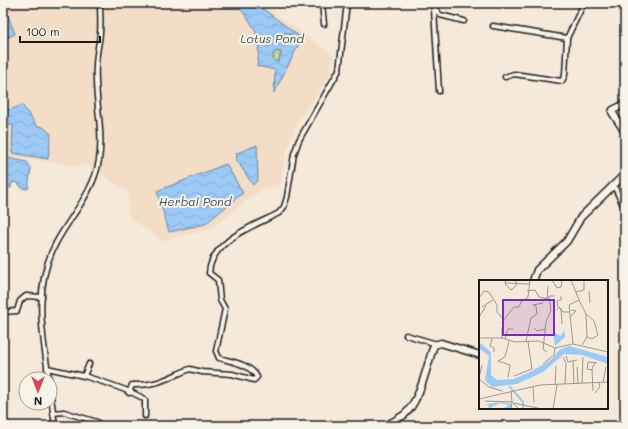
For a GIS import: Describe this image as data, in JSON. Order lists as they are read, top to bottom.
{
  "water": ["Lotus Pond", "Herbal Pond"],
  "scale_bar": "100 m",
  "north": "bottom"
}
